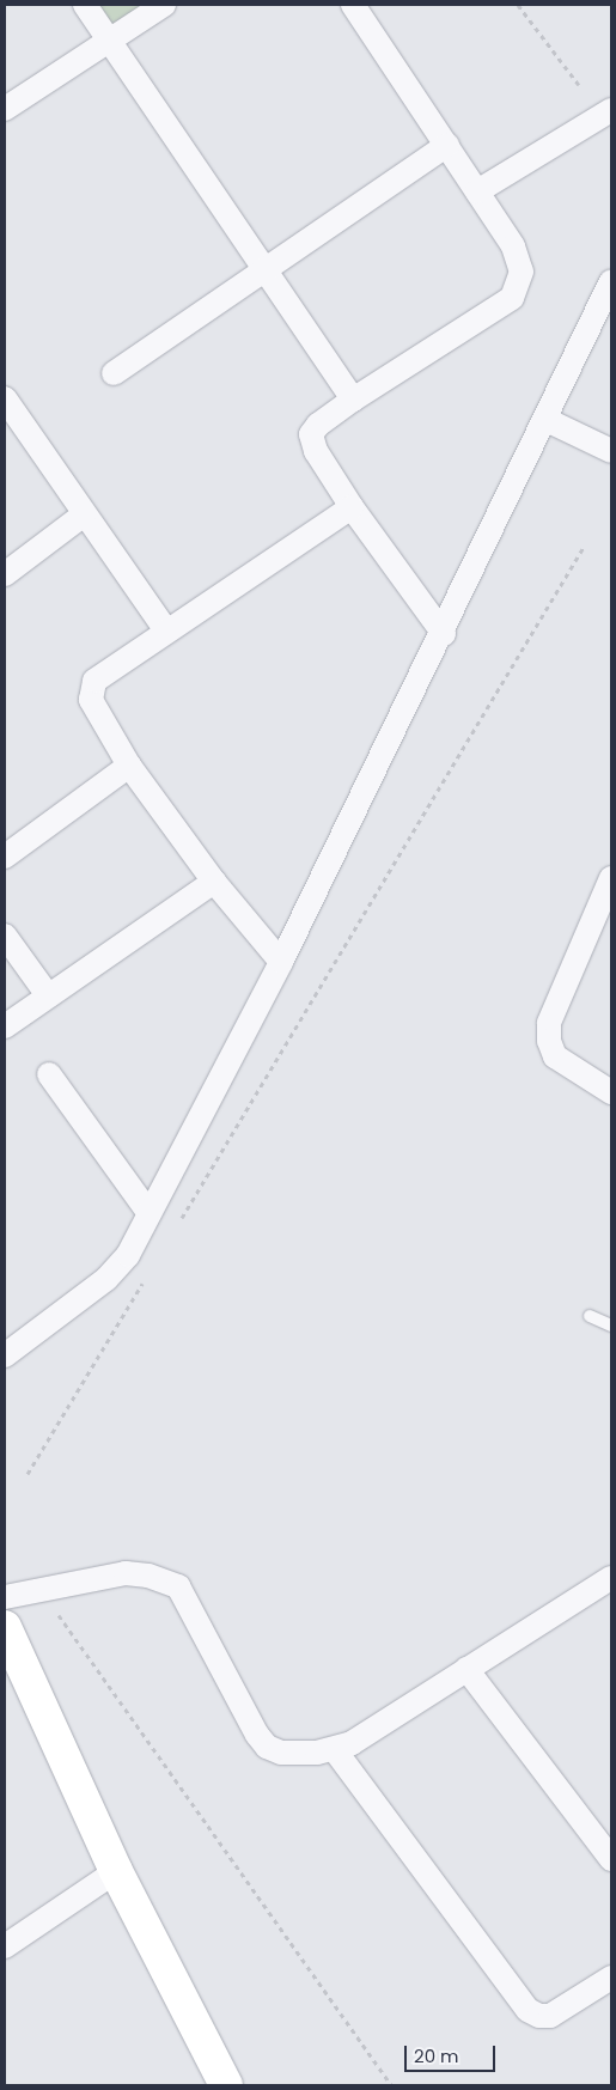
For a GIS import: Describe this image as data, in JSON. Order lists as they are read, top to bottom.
{
  "scale_bar": "20 m"
}
